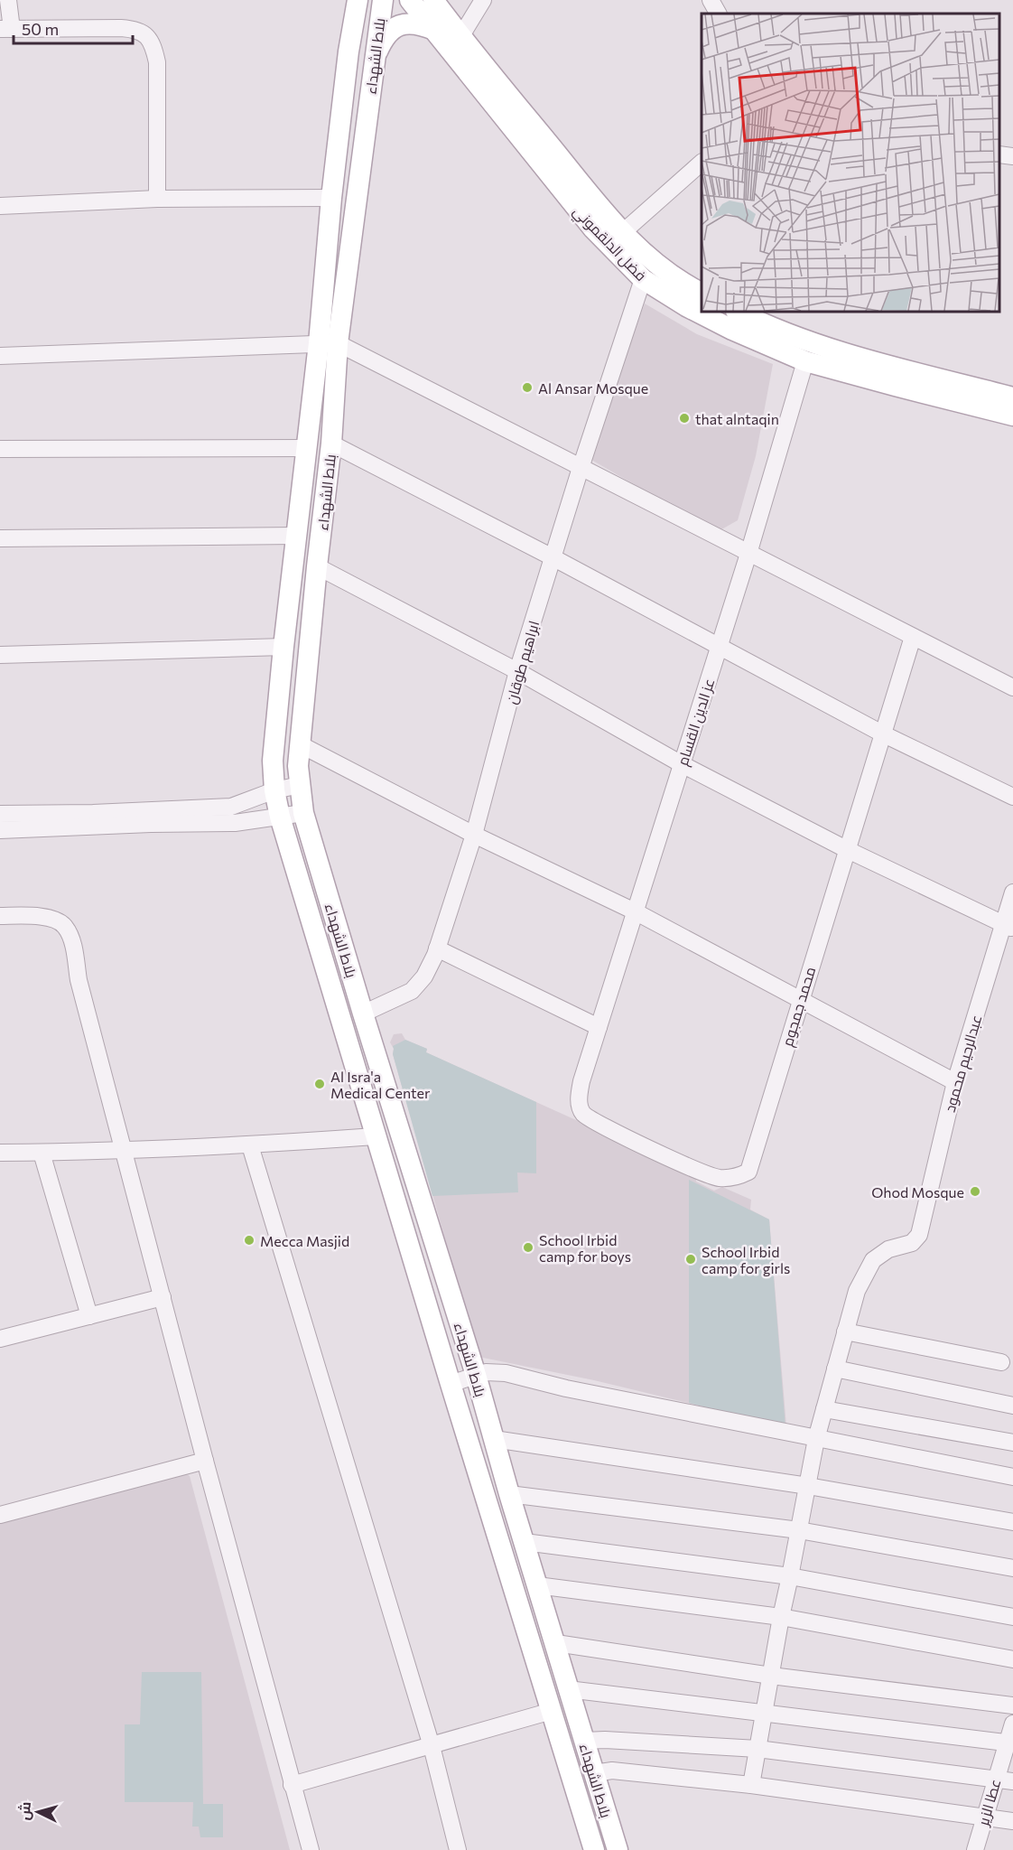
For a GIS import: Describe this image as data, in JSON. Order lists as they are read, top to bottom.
{
  "streets": {
    "main road": ["بلاط الشهداء", "فضل الدلقموني"],
    "street": [
      "ابراهيم طوقان",
      "عز الدين القسام",
      "محمد جمجوم",
      "عبدالرحيم محمود",
      "عطا الزير"
    ]
  },
  "crossings": [
    ["بلاط الشهداء", "ابراهيم طوقان"],
    ["فضل الدلقموني", "ابراهيم طوقان"],
    ["فضل الدلقموني", "عز الدين القسام"],
    ["عز الدين القسام", "محمد جمجوم"]
  ],
  "places": [
    "Al Ansar Mosque",
    "that alntaqin",
    "Al Isra'a Medical Center",
    "Ohod Mosque",
    "Mecca Masjid",
    "School Irbid camp for boys",
    "School Irbid camp for girls"
  ],
  "scale_bar": "50 m",
  "north": "left"
}
